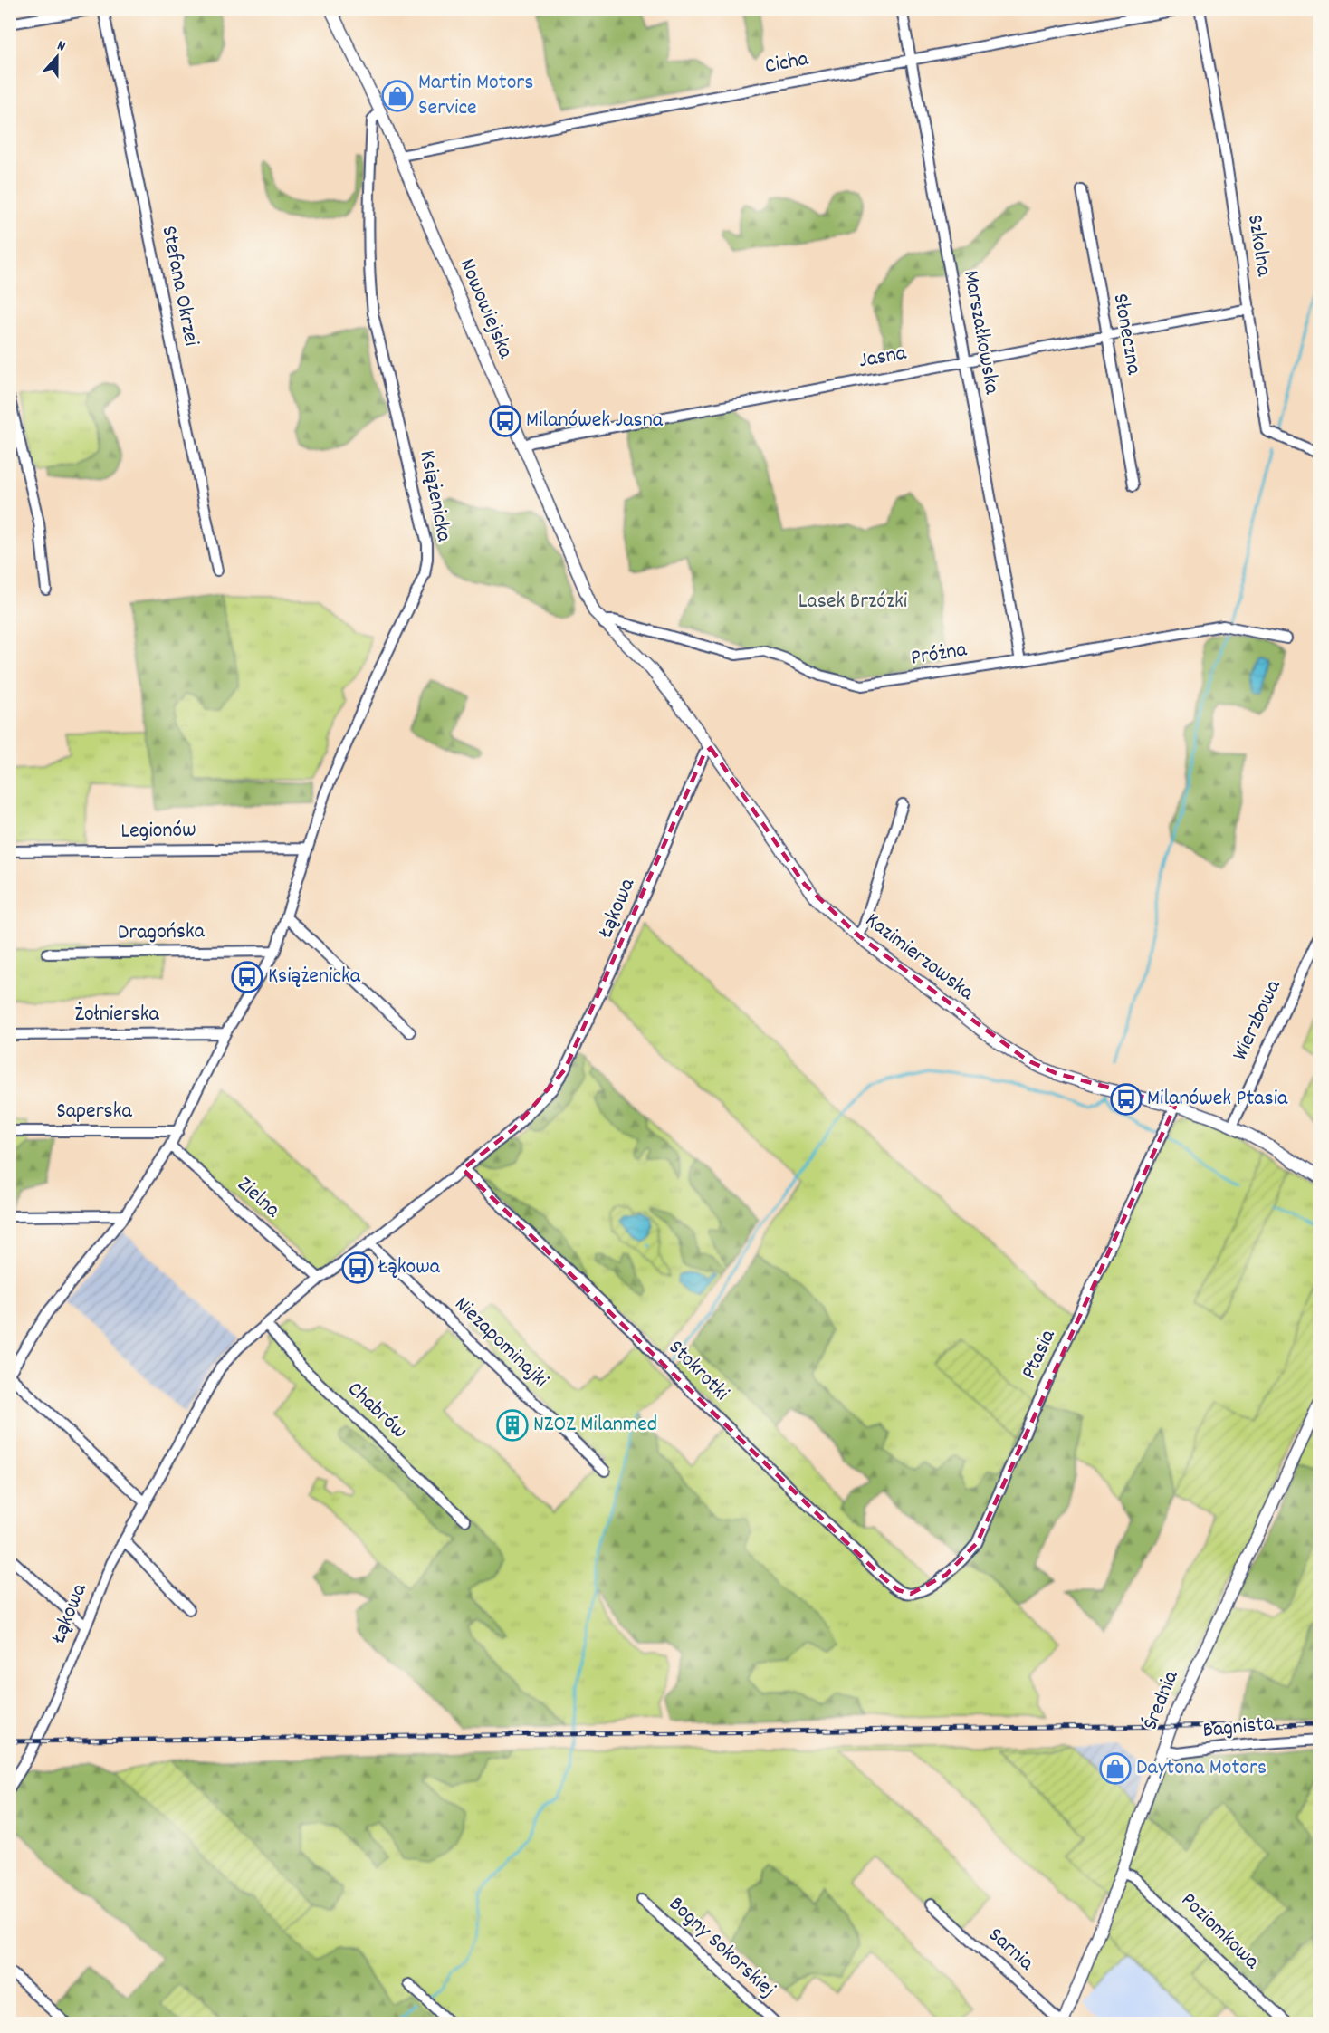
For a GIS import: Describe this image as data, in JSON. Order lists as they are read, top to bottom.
{
  "streets": {
    "street": [
      "Cicha",
      "Szkolna",
      "Stefana Okrzei",
      "Nowowiejska",
      "Marszałkowska",
      "Słoneczna",
      "Jasna",
      "Książenicka",
      "Próżna",
      "Legionów",
      "Łąkowa",
      "Dragońska",
      "Kazimierzowska",
      "Żołnierska",
      "Wierzbowa",
      "Saperska",
      "Zielna",
      "Niezapominajki",
      "Ptasia",
      "Stokrotki",
      "Chabrów",
      "Średnia",
      "Bagnista",
      "Poziomkowa",
      "Bogny Sokorskiej",
      "Sarnia"
    ]
  },
  "crossings": [
    ["Cicha", "Nowowiejska"],
    ["Cicha", "Marszałkowska"],
    ["Szkolna", "Jasna"],
    ["Nowowiejska", "Jasna"],
    ["Nowowiejska", "Książenicka"],
    ["Nowowiejska", "Próżna"],
    ["Nowowiejska", "Kazimierzowska"],
    ["Marszałkowska", "Jasna"],
    ["Marszałkowska", "Próżna"],
    ["Słoneczna", "Jasna"],
    ["Książenicka", "Legionów"],
    ["Książenicka", "Dragońska"],
    ["Książenicka", "Żołnierska"],
    ["Książenicka", "Saperska"],
    ["Książenicka", "Zielna"],
    ["Próżna", "Kazimierzowska"],
    ["Łąkowa", "Kazimierzowska"],
    ["Łąkowa", "Zielna"],
    ["Łąkowa", "Niezapominajki"],
    ["Łąkowa", "Stokrotki"],
    ["Łąkowa", "Chabrów"],
    ["Kazimierzowska", "Wierzbowa"],
    ["Kazimierzowska", "Ptasia"],
    ["Ptasia", "Stokrotki"],
    ["Średnia", "Bagnista"],
    ["Średnia", "Poziomkowa"],
    ["Średnia", "Sarnia"]
  ],
  "parks": ["Lasek Brzózki"],
  "places": {
    "shop": ["Martin Motors Service", "Daytona Motors"],
    "bus stop": [
      "Milanówek Jasna",
      "Książenicka",
      "Milanówek Ptasia",
      "Łąkowa"
    ],
    "building": ["NZOZ Milanmed"]
  },
  "north": "top"
}
